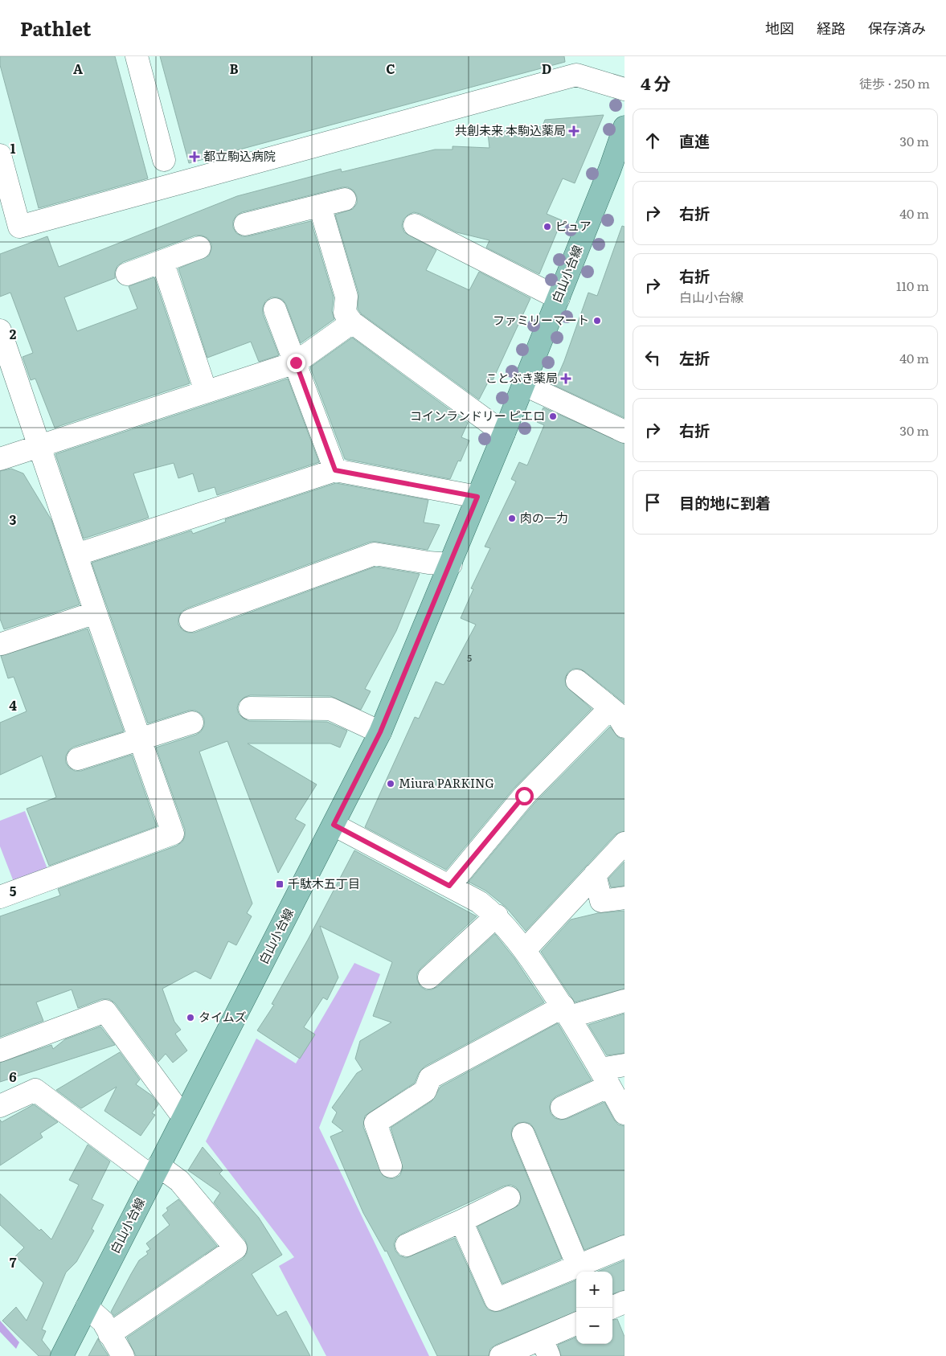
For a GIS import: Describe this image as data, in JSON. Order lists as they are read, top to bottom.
{
  "streets": {
    "main road": ["白山小台線"]
  },
  "places": {
    "health": ["共創未来 本駒込薬局", "都立駒込病院", "ことぶき薬局"],
    "other": [
      "ピュア",
      "ファミリーマート",
      "コインランドリー ピエロ",
      "肉の一力",
      "Miura PARKING",
      "タイムズ"
    ],
    "transit": ["千駄木五丁目"]
  },
  "house_numbers": ["5"],
  "page": {
    "header": "Pathlet",
    "nav": ["地図", "経路", "保存済み"],
    "heading": ["4 分", "徒歩 · 250 m"],
    "list": [
      ["直進", "30 m"],
      ["右折", "40 m"],
      ["右折", "白山小台線", "110 m"],
      ["左折", "40 m"],
      ["右折", "30 m"],
      "目的地に到着"
    ],
    "map_buttons": ["+", "−"]
  },
  "grid": {
    "columns": [
      "A",
      "B",
      "C",
      "D"
    ],
    "rows": [
      "1",
      "2",
      "3",
      "4",
      "5",
      "6",
      "7"
    ]
  }
}
